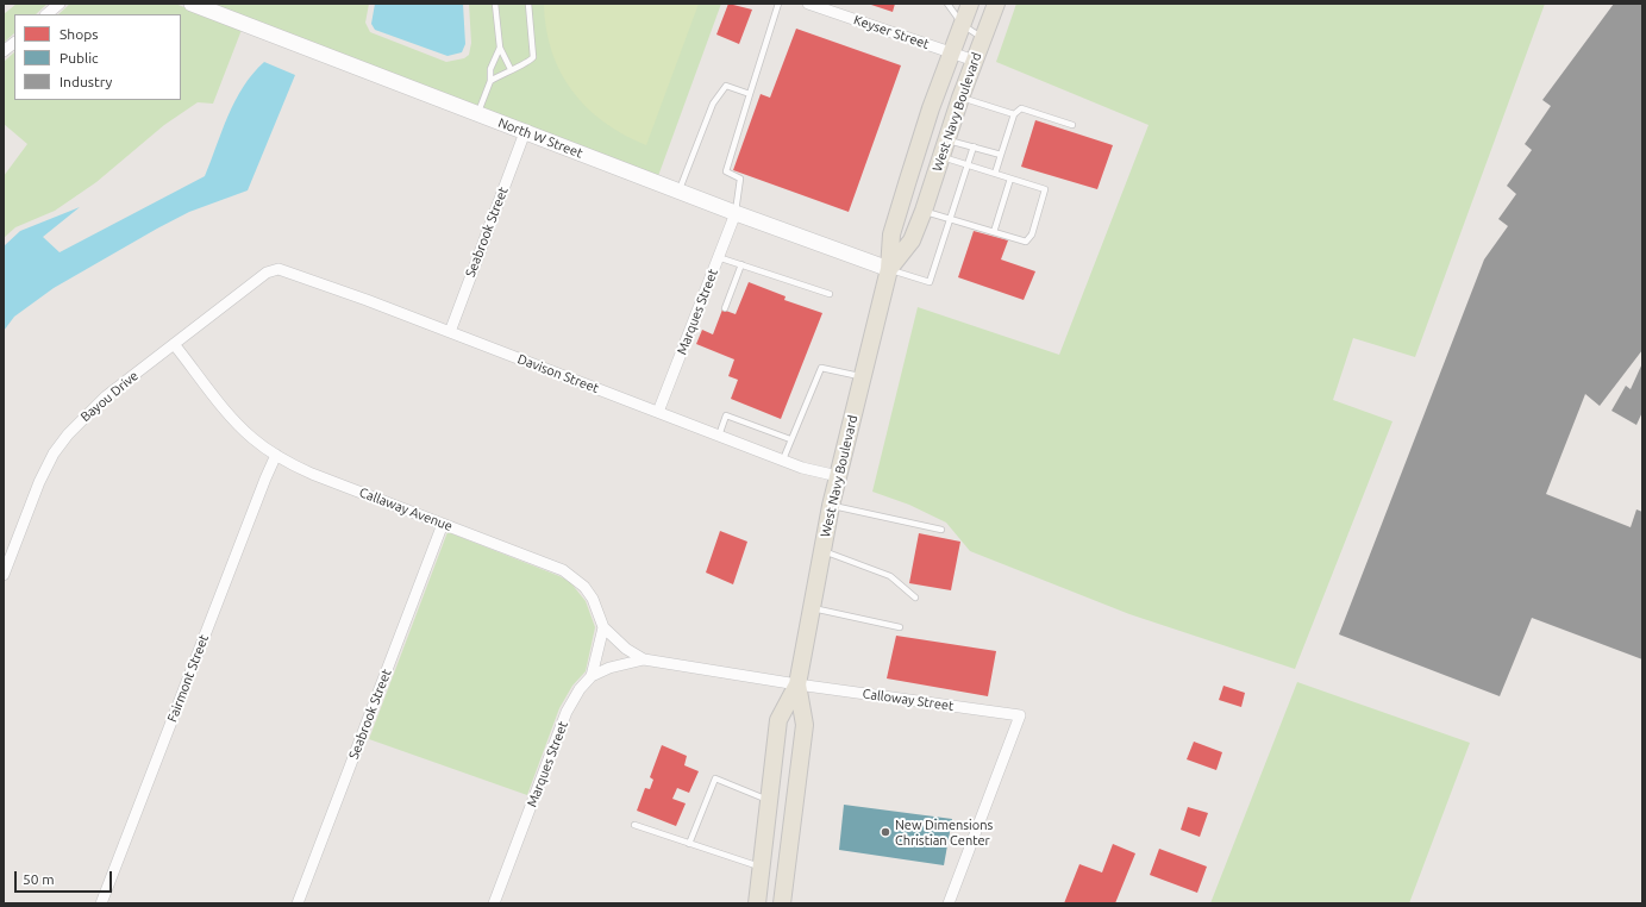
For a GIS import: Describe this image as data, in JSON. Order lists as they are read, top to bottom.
{
  "streets": {
    "main road": ["West Navy Boulevard", "North W Street"],
    "street": [
      "Keyser Street",
      "Seabrook Street",
      "Marques Street",
      "Davison Street",
      "Bayou Drive",
      "Callaway Avenue",
      "Fairmont Street",
      "Calloway Street"
    ]
  },
  "crossings": [
    ["Keyser Street", "West Navy Boulevard"],
    ["West Navy Boulevard", "North W Street"],
    ["West Navy Boulevard", "Davison Street"],
    ["West Navy Boulevard", "Callaway Avenue"],
    ["West Navy Boulevard", "Calloway Street"],
    ["North W Street", "Seabrook Street"],
    ["North W Street", "Marques Street"],
    ["Seabrook Street", "Davison Street"],
    ["Seabrook Street", "Callaway Avenue"],
    ["Marques Street", "Davison Street"],
    ["Marques Street", "Callaway Avenue"],
    ["Davison Street", "Bayou Drive"],
    ["Bayou Drive", "Callaway Avenue"],
    ["Callaway Avenue", "Fairmont Street"],
    ["Callaway Avenue", "Calloway Street"]
  ],
  "places": ["New Dimensions Christian Center"],
  "legend": ["Shops", "Public", "Industry"],
  "scale_bar": "50 m"
}
